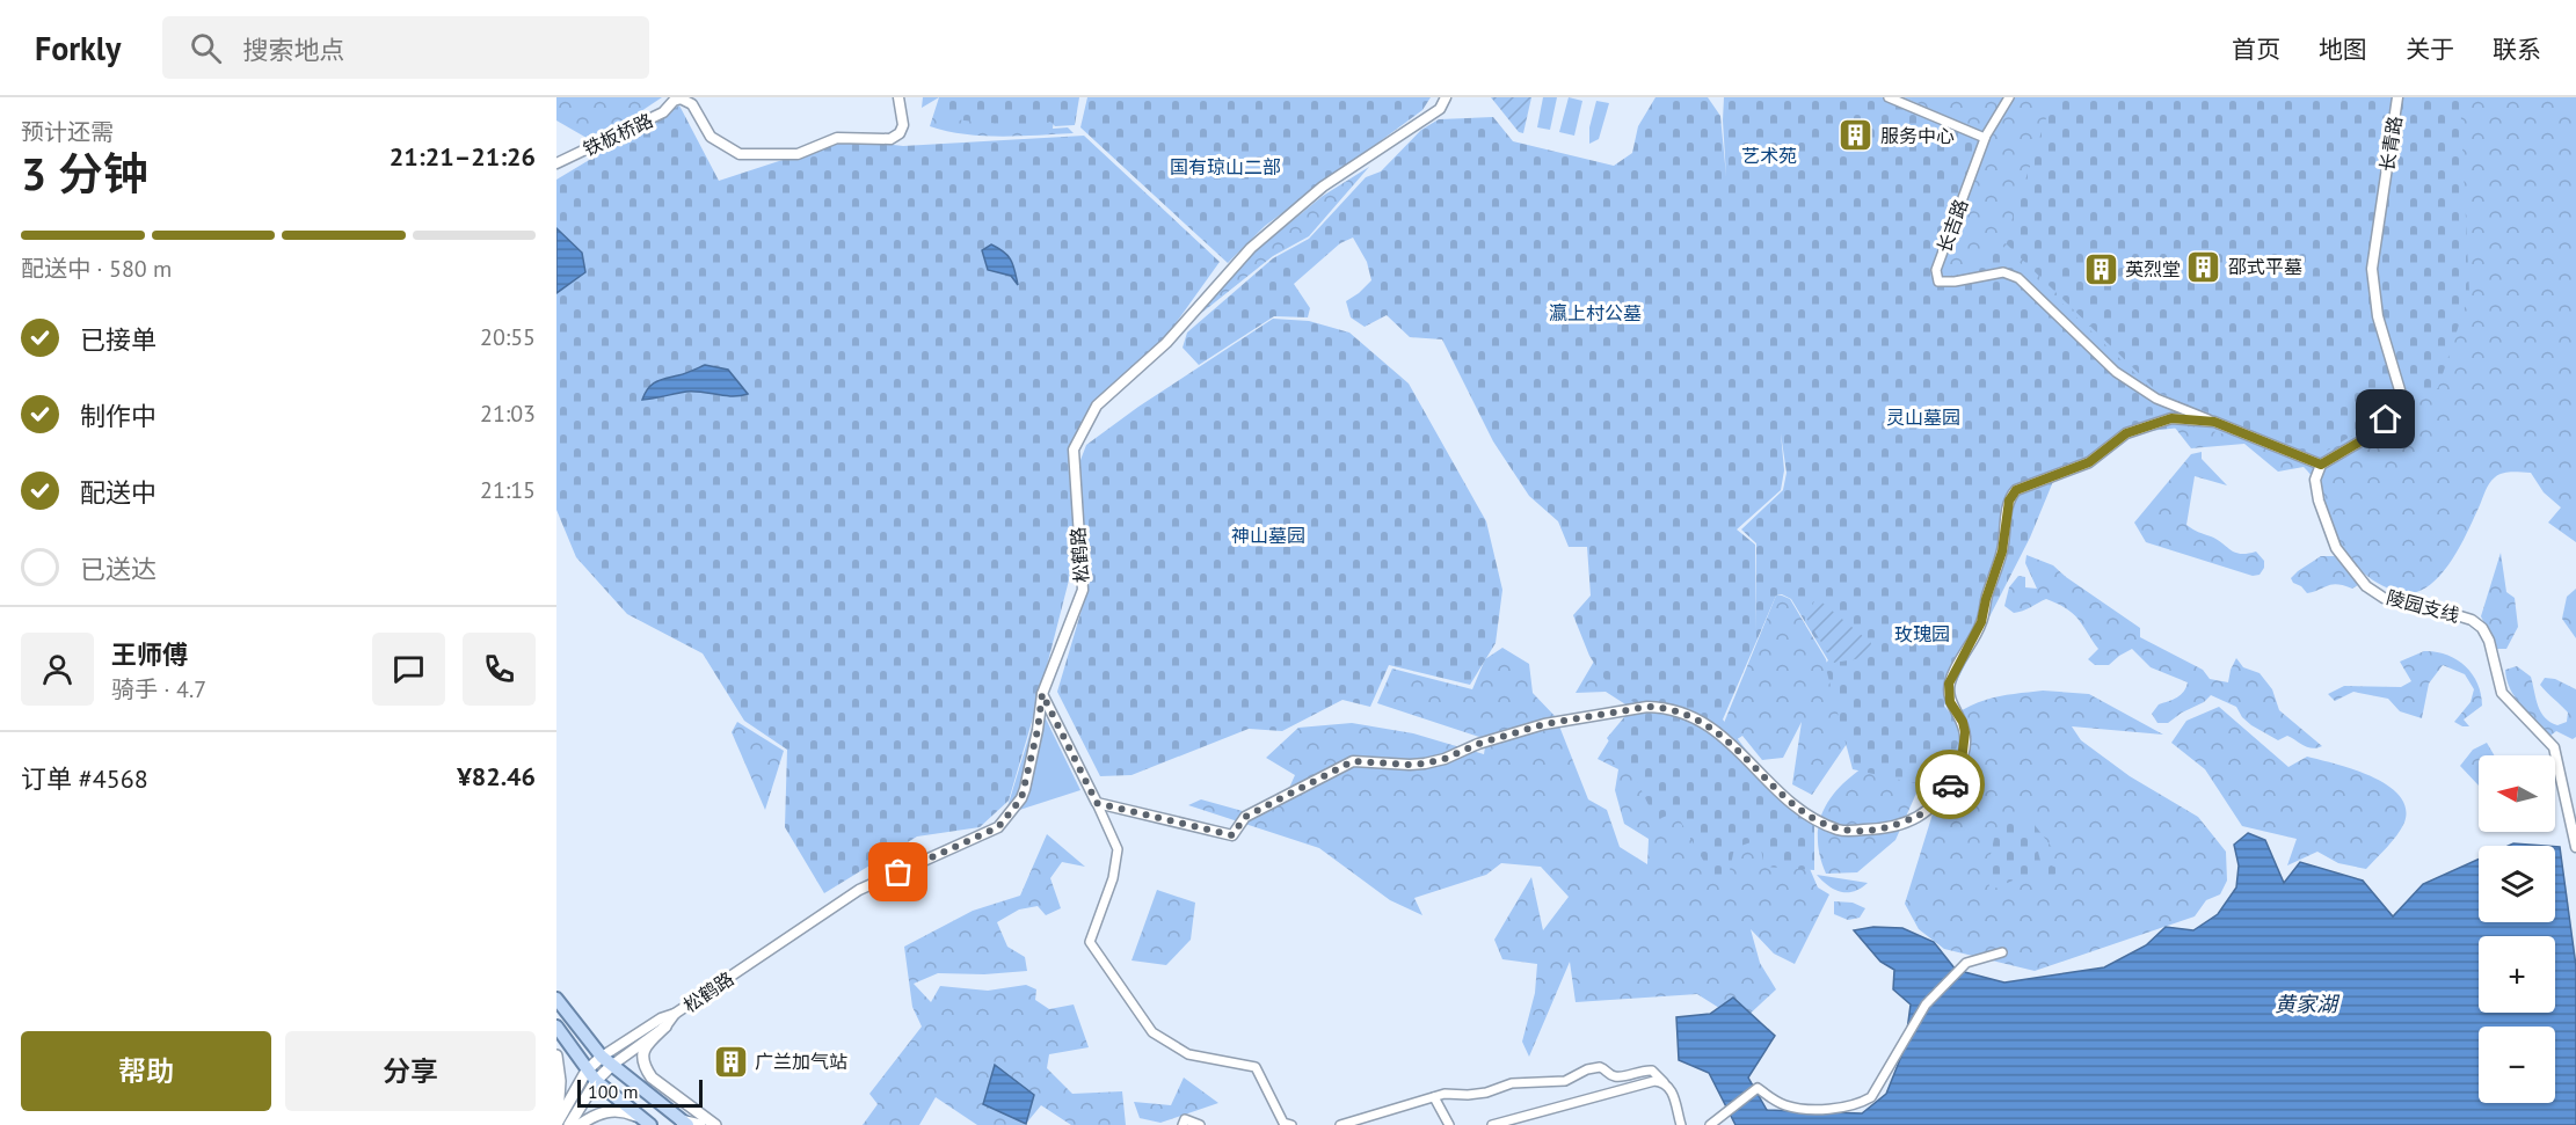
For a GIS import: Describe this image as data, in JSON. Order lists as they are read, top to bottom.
{
  "streets": {
    "street": [
      "铁板桥路",
      "长青路",
      "长吉路",
      "松鹤路",
      "陵园支线"
    ]
  },
  "crossings": [
    ["长青路", "陵园支线"]
  ],
  "water": ["黄家湖"],
  "parks": [
    "艺术苑",
    "国有琼山二部",
    "瀛上村公墓",
    "灵山墓园",
    "神山墓园",
    "玫瑰园"
  ],
  "places": {
    "building": [
      "服务中心",
      "邵式平墓",
      "英烈堂",
      "广兰加气站"
    ]
  },
  "scale_bar": "100 m",
  "north": "left",
  "page": {
    "header": "Forkly",
    "search": "搜索地点",
    "nav": [
      "首页",
      "地图",
      "关于",
      "联系"
    ],
    "heading": ["3 分钟", "预计还需", "21:21–21:26"],
    "panel": [
      "王师傅",
      "骑手 · 4.7",
      "订单 #4568",
      "¥82.46"
    ],
    "bar": "配送中 · 580 m",
    "list": [
      ["已接单", "20:55"],
      ["制作中", "21:03"],
      ["配送中", "21:15"],
      "已送达"
    ],
    "map_buttons": ["+", "−"],
    "buttons": ["帮助", "分享"],
    "scale": "100 m"
  }
}
